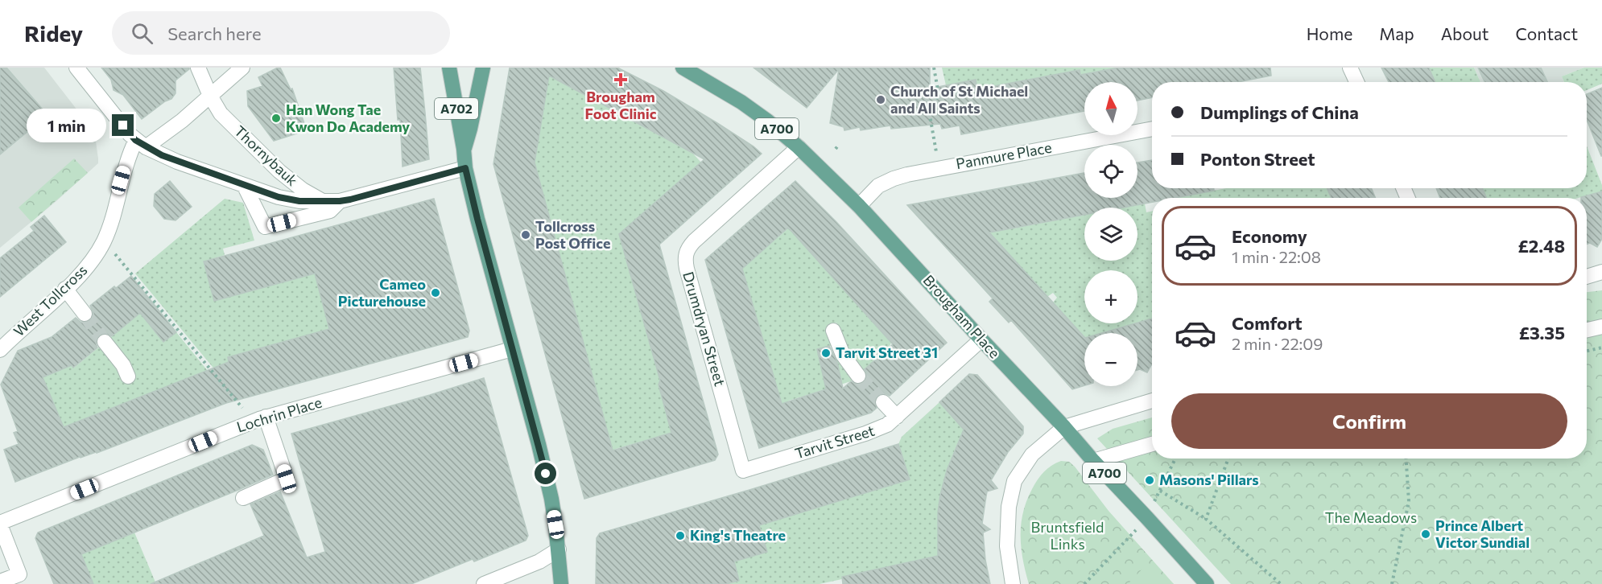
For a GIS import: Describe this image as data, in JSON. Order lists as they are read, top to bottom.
{
  "streets": {
    "main road": ["A702", "A700", "Brougham Place"],
    "street": [
      "Thornybauk",
      "Panmure Place",
      "West Tollcross",
      "Drumdryan Street",
      "Lochrin Place",
      "Tarvit Street"
    ]
  },
  "crossings": [
    ["A702", "Lochrin Place"],
    ["A700", "Panmure Place"],
    ["A700", "Brougham Place"],
    ["A700", "Drumdryan Street"],
    ["Thornybauk", "West Tollcross"],
    ["Panmure Place", "Brougham Place"],
    ["Brougham Place", "Tarvit Street"],
    ["Drumdryan Street", "Tarvit Street"]
  ],
  "parks": ["The Meadows", "Bruntsfield Links"],
  "places": {
    "health": ["Brougham Foot Clinic"],
    "other": [
      "Church of St Michael and All Saints",
      "Han Wong Tae Kwon Do Academy",
      "Tollcross Post Office",
      "Cameo Picturehouse",
      "Tarvit Street 31",
      "Masons' Pillars",
      "Prince Albert Victor Sundial",
      "King's Theatre"
    ]
  },
  "north": "top",
  "page": {
    "header": "Ridey",
    "search": "Search here",
    "nav": [
      "Home",
      "Map",
      "About",
      "Contact"
    ],
    "map_buttons": ["+", "−"],
    "banner": ["Dumplings of China", "Ponton Street"],
    "bubble": "1 min",
    "list": [
      {
        "name": "Economy",
        "note": "1 min · 22:08",
        "value": "£2.48"
      },
      {
        "name": "Comfort",
        "note": "2 min · 22:09",
        "value": "£3.35"
      }
    ],
    "buttons": "Confirm"
  }
}
